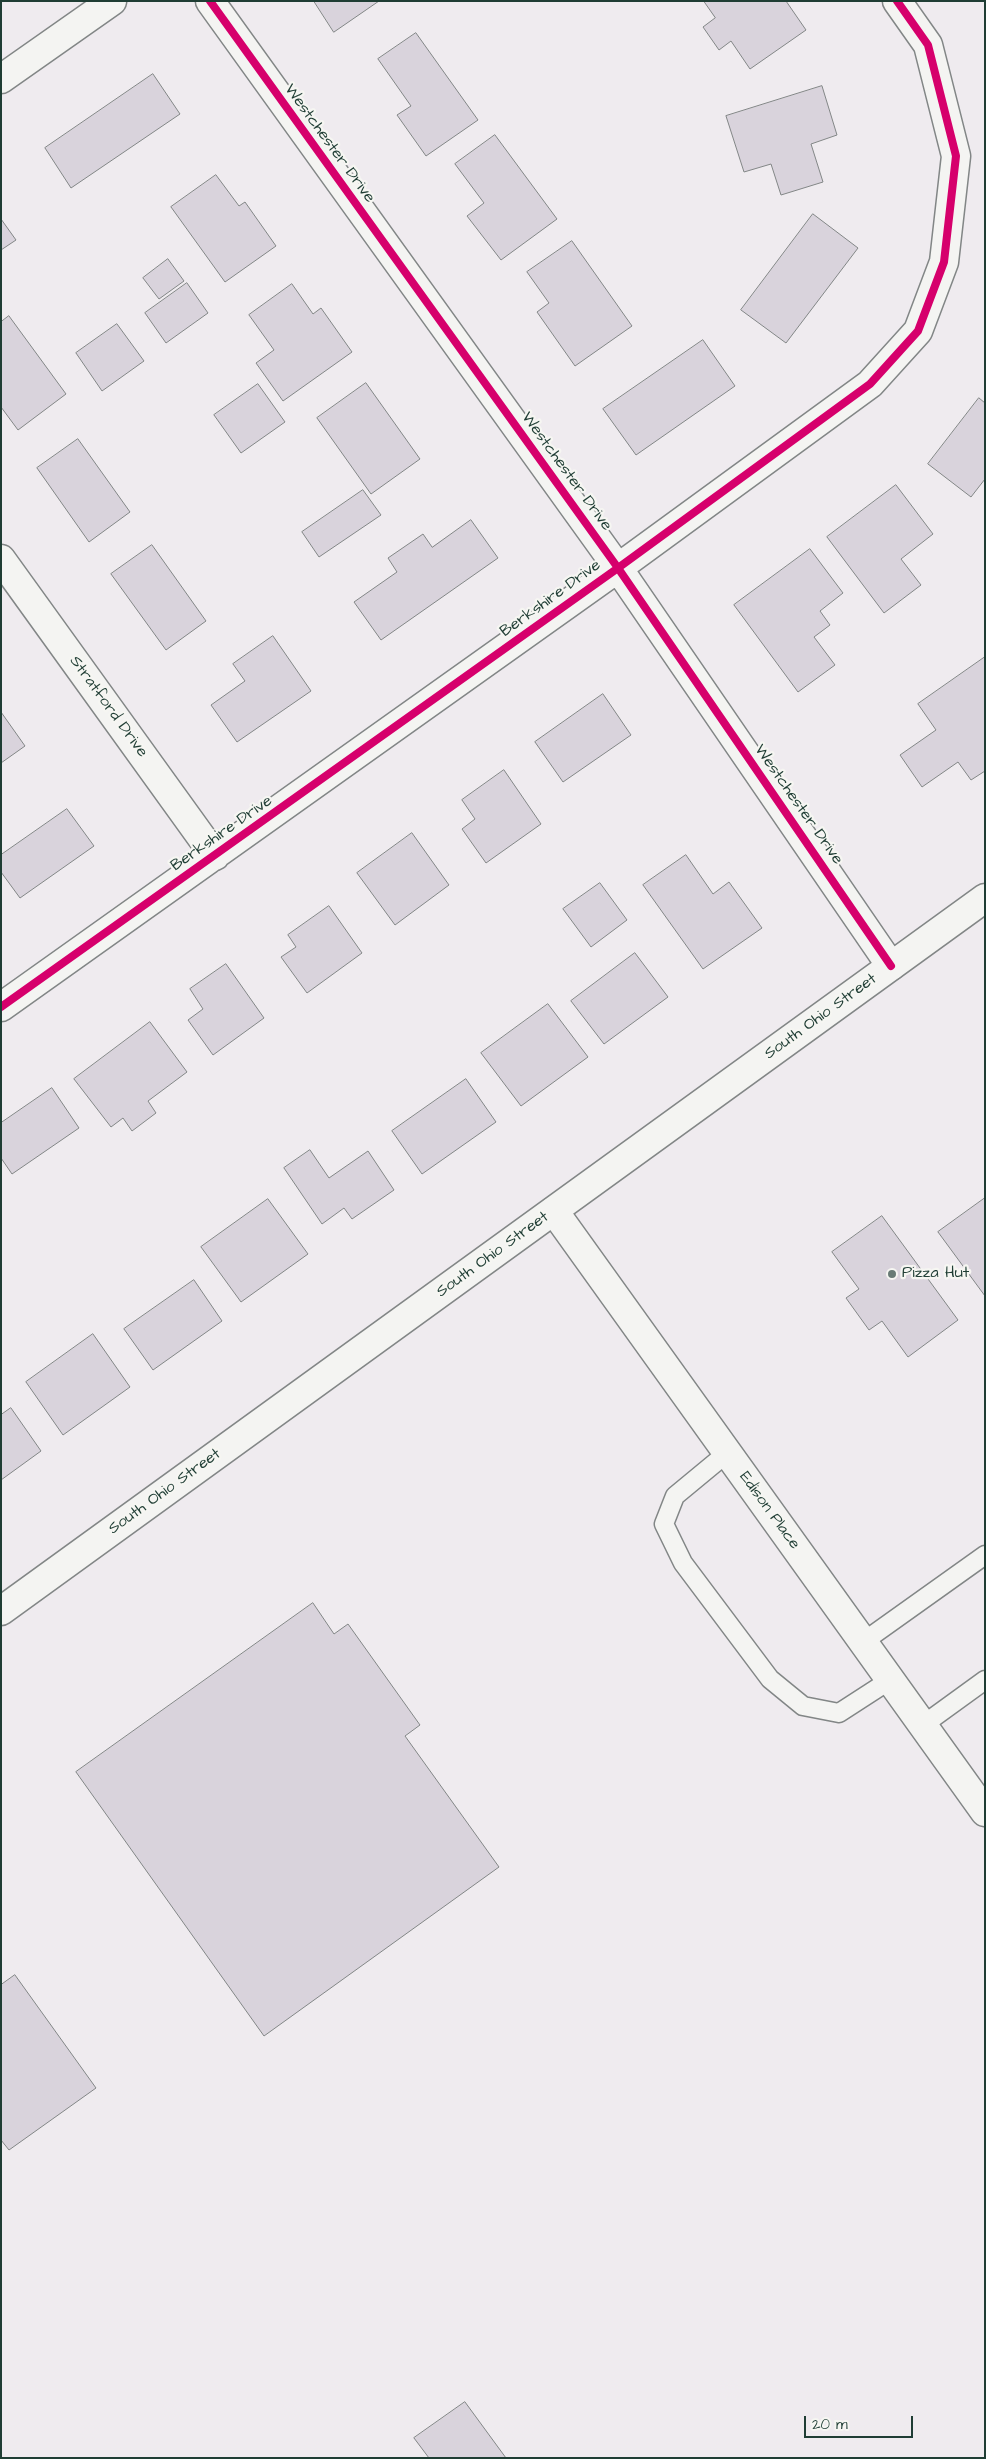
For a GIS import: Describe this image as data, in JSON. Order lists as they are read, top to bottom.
{
  "streets": {
    "street": [
      "Westchester Drive",
      "Berkshire Drive",
      "Stratford Drive",
      "South Ohio Street",
      "Edison Place"
    ]
  },
  "crossings": [
    ["Westchester Drive", "Berkshire Drive"],
    ["Westchester Drive", "South Ohio Street"],
    ["Berkshire Drive", "Stratford Drive"],
    ["South Ohio Street", "Edison Place"]
  ],
  "places": ["Pizza Hut"],
  "scale_bar": "20 m"
}
